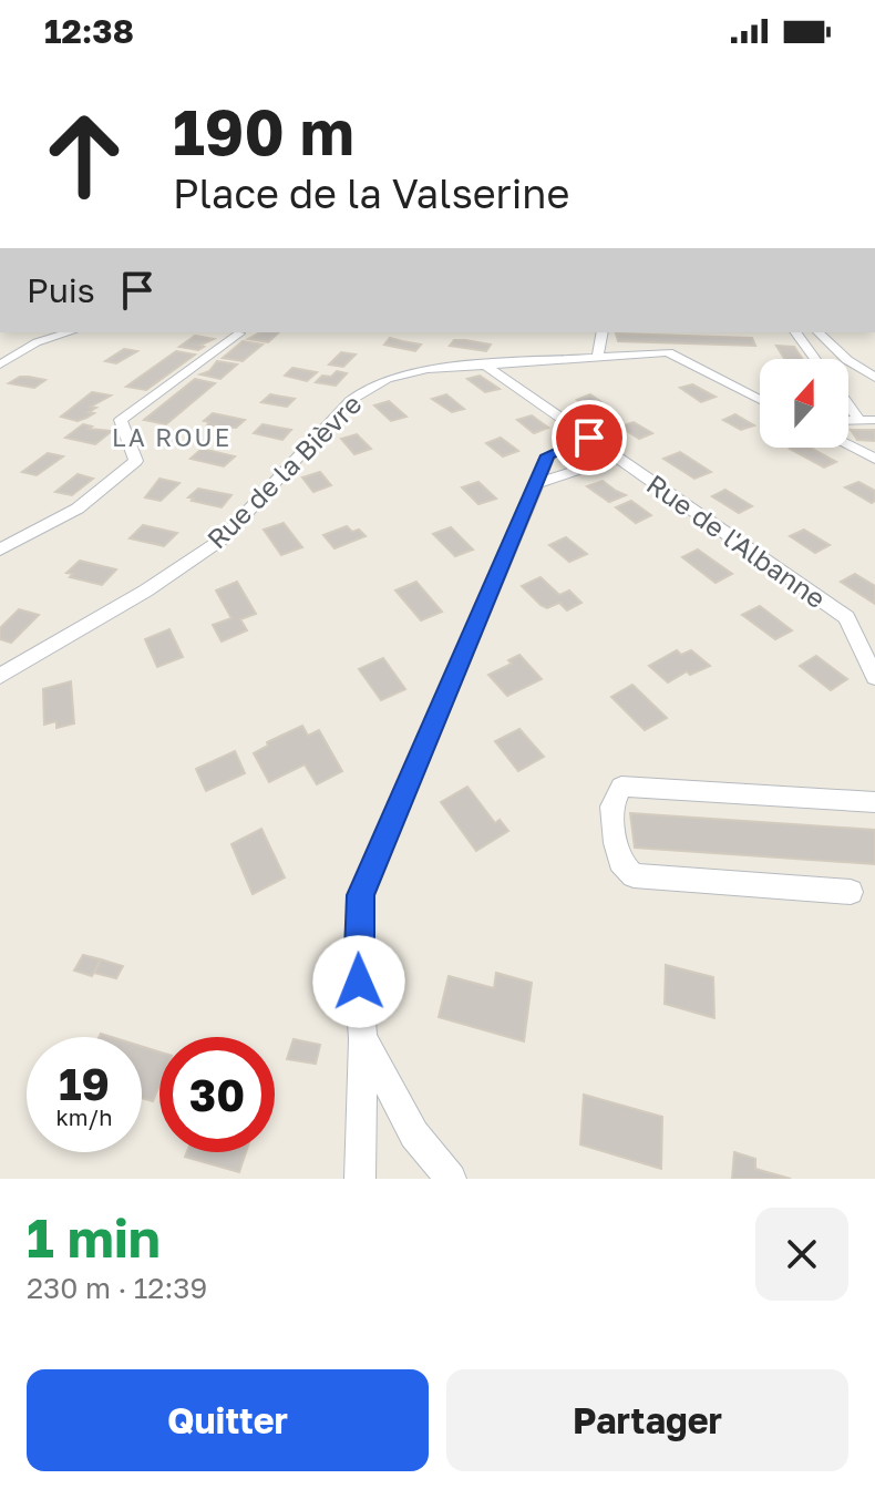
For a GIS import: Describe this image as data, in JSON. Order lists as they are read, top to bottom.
{
  "streets": {
    "street": ["Rue de la Bièvre", "Rue de l'Albanne"]
  },
  "crossings": [
    ["Rue de la Bièvre", "Rue de l'Albanne"]
  ],
  "districts": ["LA ROUE"],
  "north": "top",
  "page": {
    "status": "12:38",
    "turn": ["190 m", "Place de la Valserine"],
    "then": "Puis",
    "speed": "19 km/h",
    "limit": "30",
    "heading": ["1 min", "230 m · 12:39"],
    "buttons": ["Quitter", "Partager"]
  }
}
